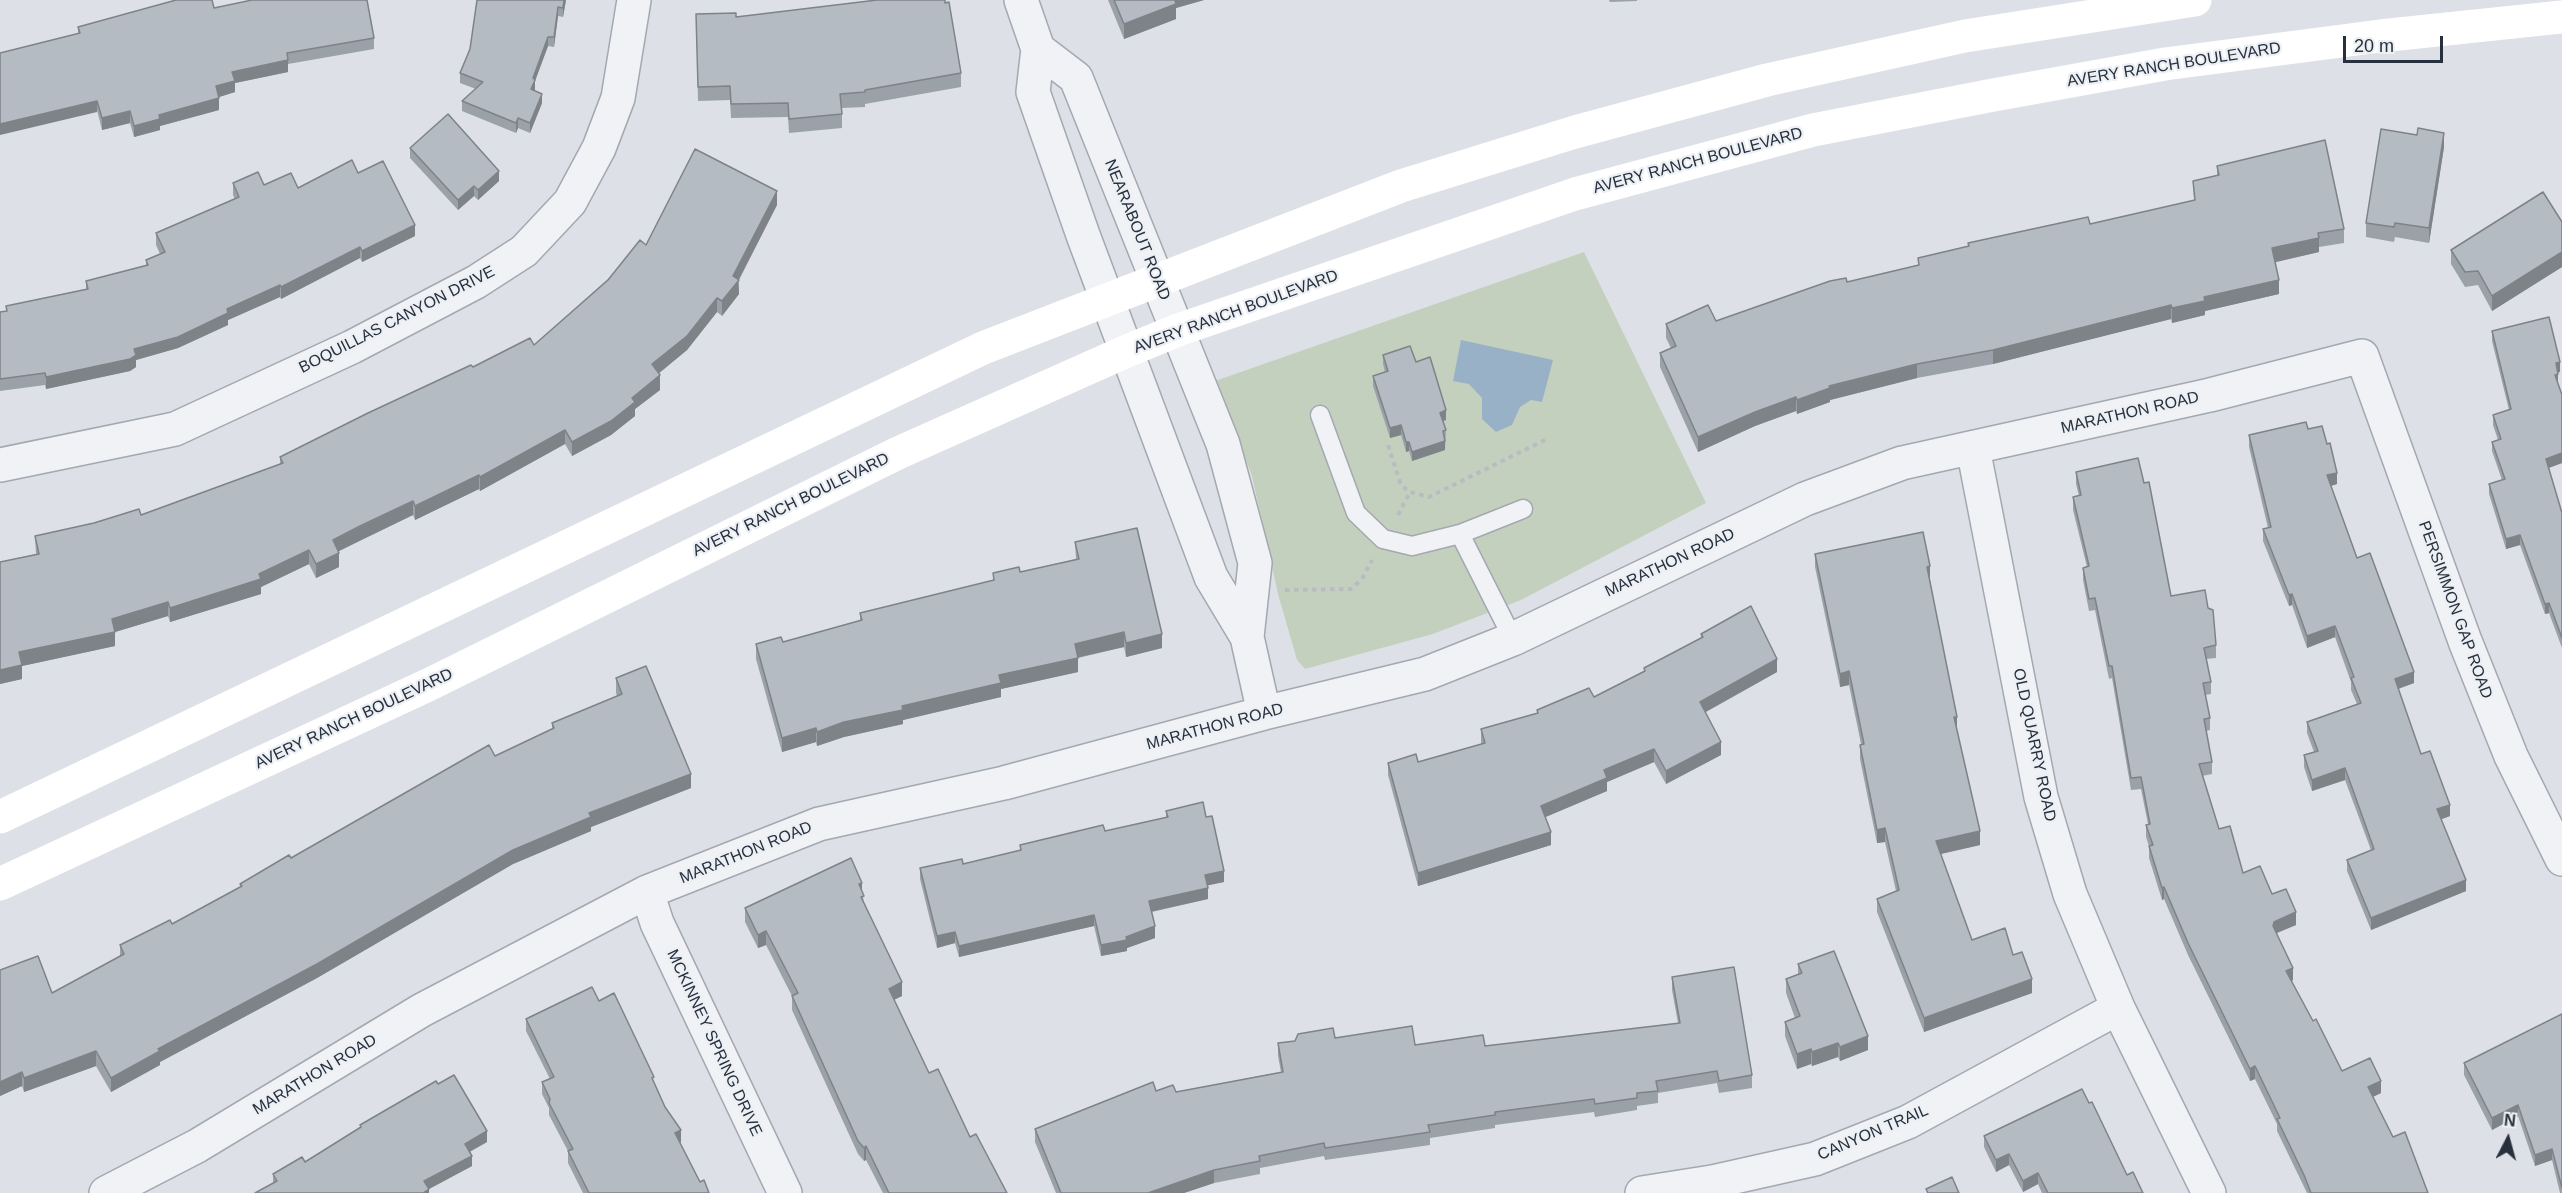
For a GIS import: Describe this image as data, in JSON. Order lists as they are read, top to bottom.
{
  "streets": {
    "main road": ["AVERY RANCH BOULEVARD"],
    "street": [
      "NEARABOUT ROAD",
      "BOQUILLAS CANYON DRIVE",
      "MARATHON ROAD",
      "PERSIMMON GAP ROAD",
      "OLD QUARRY ROAD",
      "MCKINNEY SPRING DRIVE",
      "CANYON TRAIL"
    ]
  },
  "crossings": [
    ["AVERY RANCH BOULEVARD", "NEARABOUT ROAD"],
    ["NEARABOUT ROAD", "MARATHON ROAD"],
    ["MARATHON ROAD", "PERSIMMON GAP ROAD"],
    ["MARATHON ROAD", "OLD QUARRY ROAD"],
    ["MARATHON ROAD", "MCKINNEY SPRING DRIVE"],
    ["OLD QUARRY ROAD", "CANYON TRAIL"]
  ],
  "scale_bar": "20 m",
  "north": "top"
}
